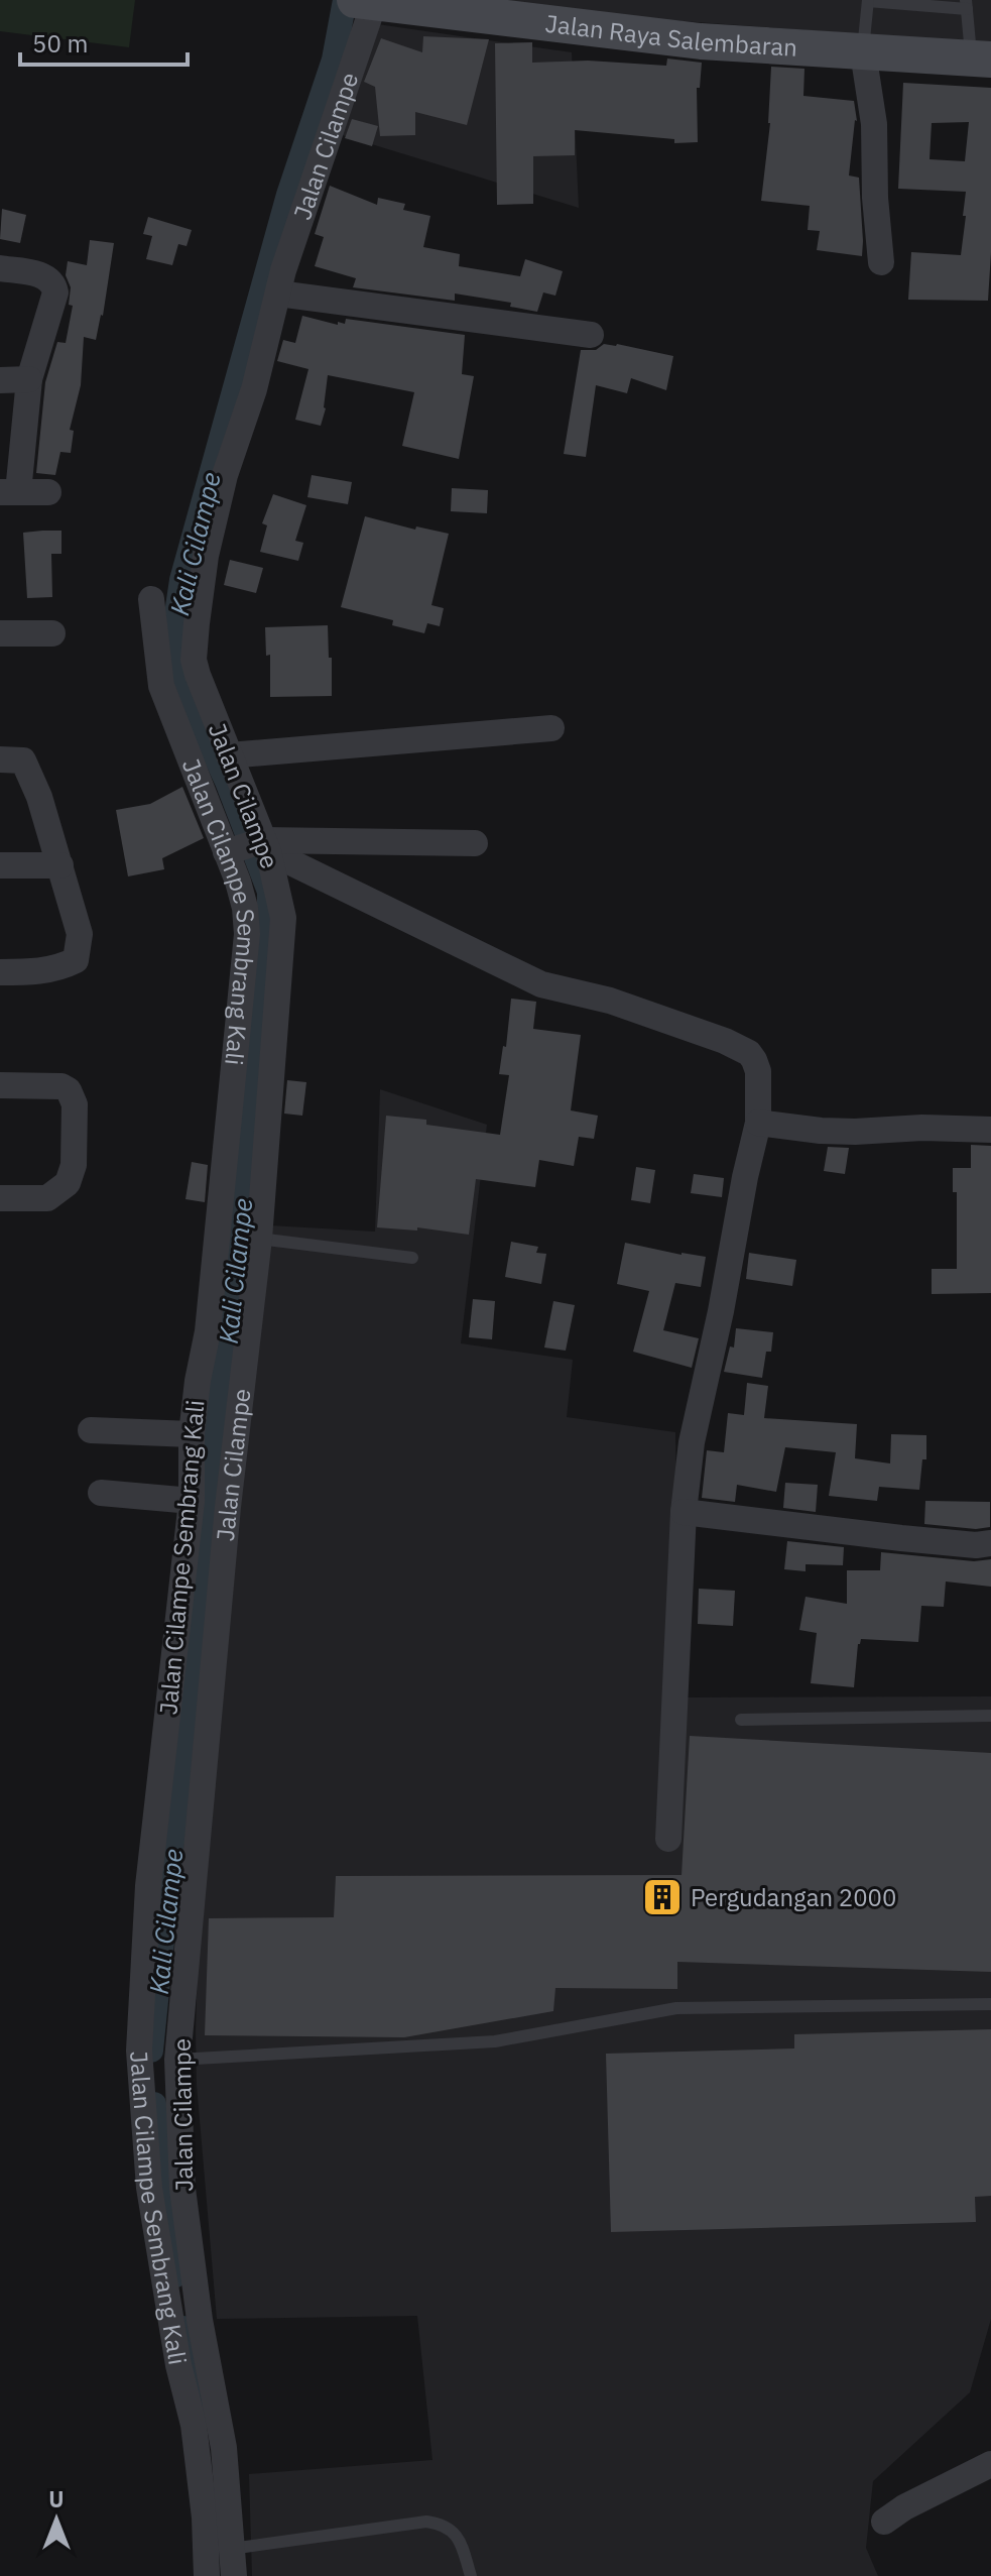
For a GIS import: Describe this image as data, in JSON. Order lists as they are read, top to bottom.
{
  "streets": {
    "main road": ["Jalan Raya Salembaran"],
    "street": ["Jalan Cilampe", "Jalan Cilampe Sembrang Kali"]
  },
  "crossings": [
    ["Jalan Raya Salembaran", "Jalan Cilampe"],
    ["Jalan Cilampe", "Jalan Cilampe Sembrang Kali"]
  ],
  "water": ["Kali Cilampe"],
  "places": {
    "building": ["Pergudangan 2000"]
  },
  "scale_bar": "50 m",
  "north": "top"
}
